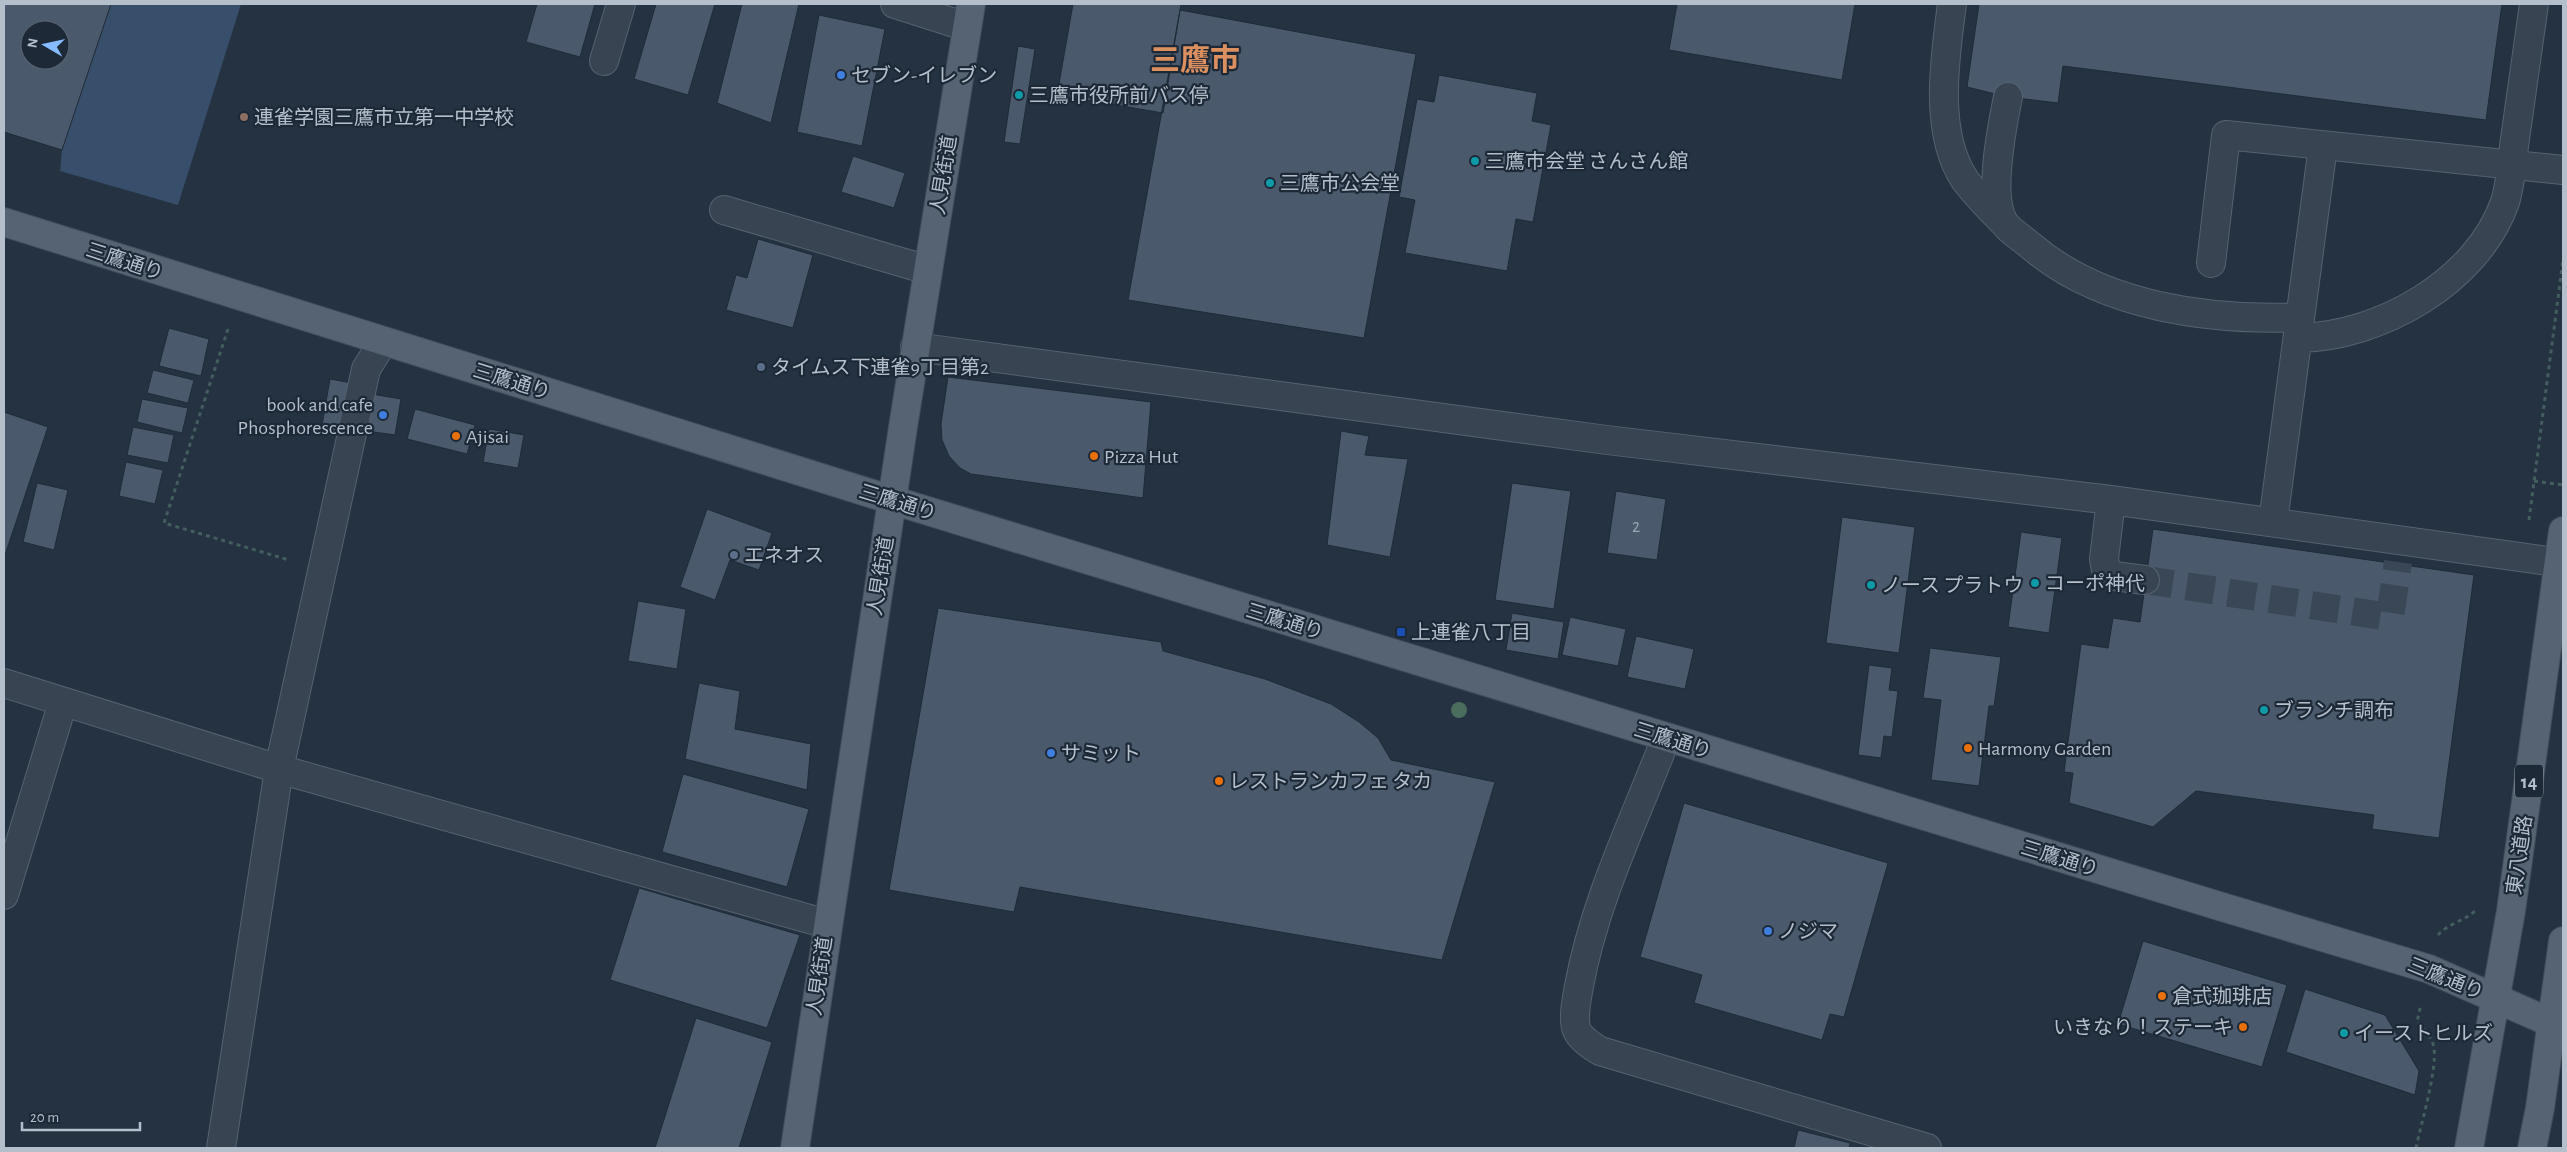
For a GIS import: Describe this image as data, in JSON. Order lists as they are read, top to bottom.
{
  "streets": {
    "main road": [
      "人見街道",
      "三鷹通り",
      "14",
      "東八道路"
    ]
  },
  "crossings": [
    ["人見街道", "三鷹通り"],
    ["三鷹通り", "東八道路"]
  ],
  "districts": ["三鷹市"],
  "places": {
    "other": [
      "セブン-イレブン",
      "三鷹市役所前バス停",
      "連雀学園三鷹市立第一中学校",
      "三鷹市会堂 さんさん館",
      "三鷹市公会堂",
      "タイムス下連雀9丁目第2",
      "book and cafe Phosphorescence",
      "Ajisai",
      "Pizza Hut",
      "エネオス",
      "コーポ神代",
      "ノース プラトウ",
      "ブランチ調布",
      "Harmony Garden",
      "サミット",
      "レストランカフェ タカ",
      "ノジマ",
      "倉式珈琲店",
      "いきなり！ステーキ",
      "イーストヒルズ"
    ],
    "transit": ["上連雀八丁目"]
  },
  "house_numbers": ["2"],
  "scale_bar": "20 m",
  "north": "left"
}
